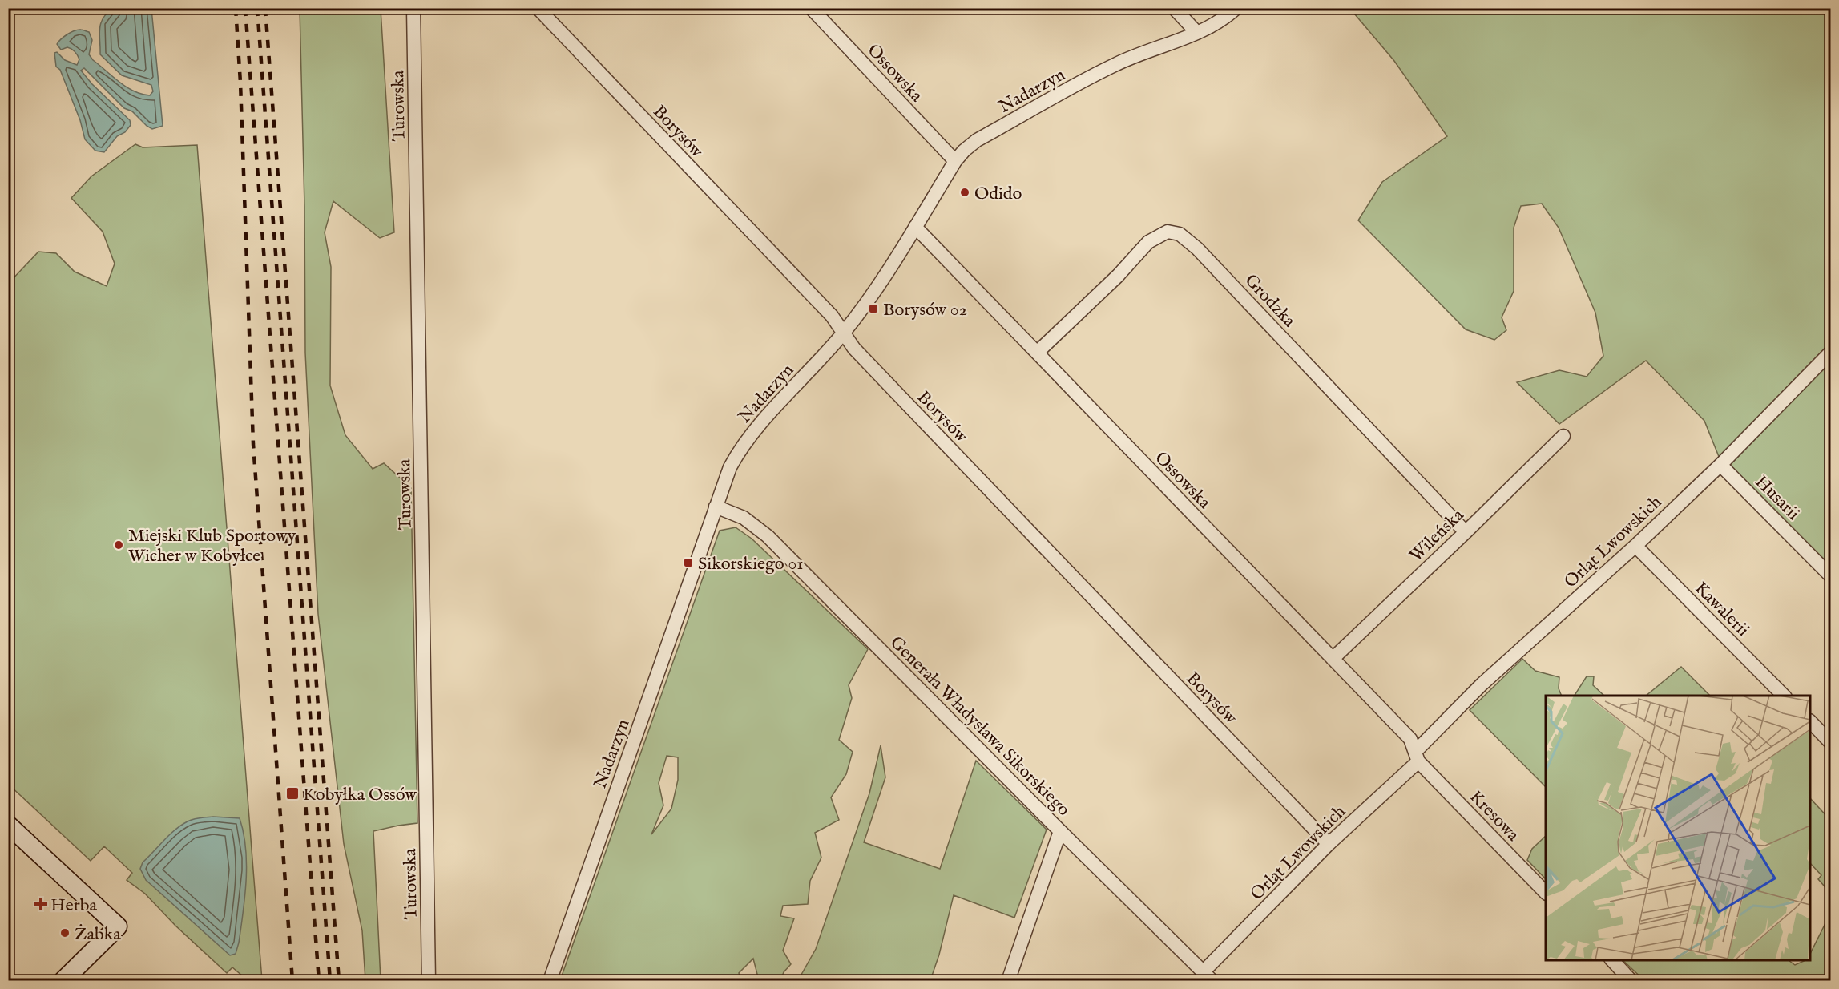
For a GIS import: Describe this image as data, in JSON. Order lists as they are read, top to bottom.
{
  "streets": {
    "street": [
      "Ossowska",
      "Nadarzyn",
      "Turowska",
      "Borysów",
      "Grodzka",
      "Husarii",
      "Wileńska",
      "Orląt Lwowskich",
      "Kawalerii",
      "Generała Władysława Sikorskiego",
      "Kresowa"
    ]
  },
  "crossings": [
    ["Ossowska", "Nadarzyn"],
    ["Ossowska", "Grodzka"],
    ["Ossowska", "Wileńska"],
    ["Ossowska", "Orląt Lwowskich"],
    ["Ossowska", "Kresowa"],
    ["Nadarzyn", "Borysów"],
    ["Nadarzyn", "Generała Władysława Sikorskiego"],
    ["Borysów", "Orląt Lwowskich"],
    ["Grodzka", "Wileńska"],
    ["Husarii", "Orląt Lwowskich"],
    ["Orląt Lwowskich", "Kawalerii"],
    ["Orląt Lwowskich", "Generała Władysława Sikorskiego"],
    ["Orląt Lwowskich", "Kresowa"]
  ],
  "places": {
    "other": ["Odido", "Miejski Klub Sportowy Wicher w Kobyłce", "Żabka"],
    "transit": ["Borysów 02", "Sikorskiego 01", "Kobyłka Ossów"],
    "health": ["Herba"]
  }
}
